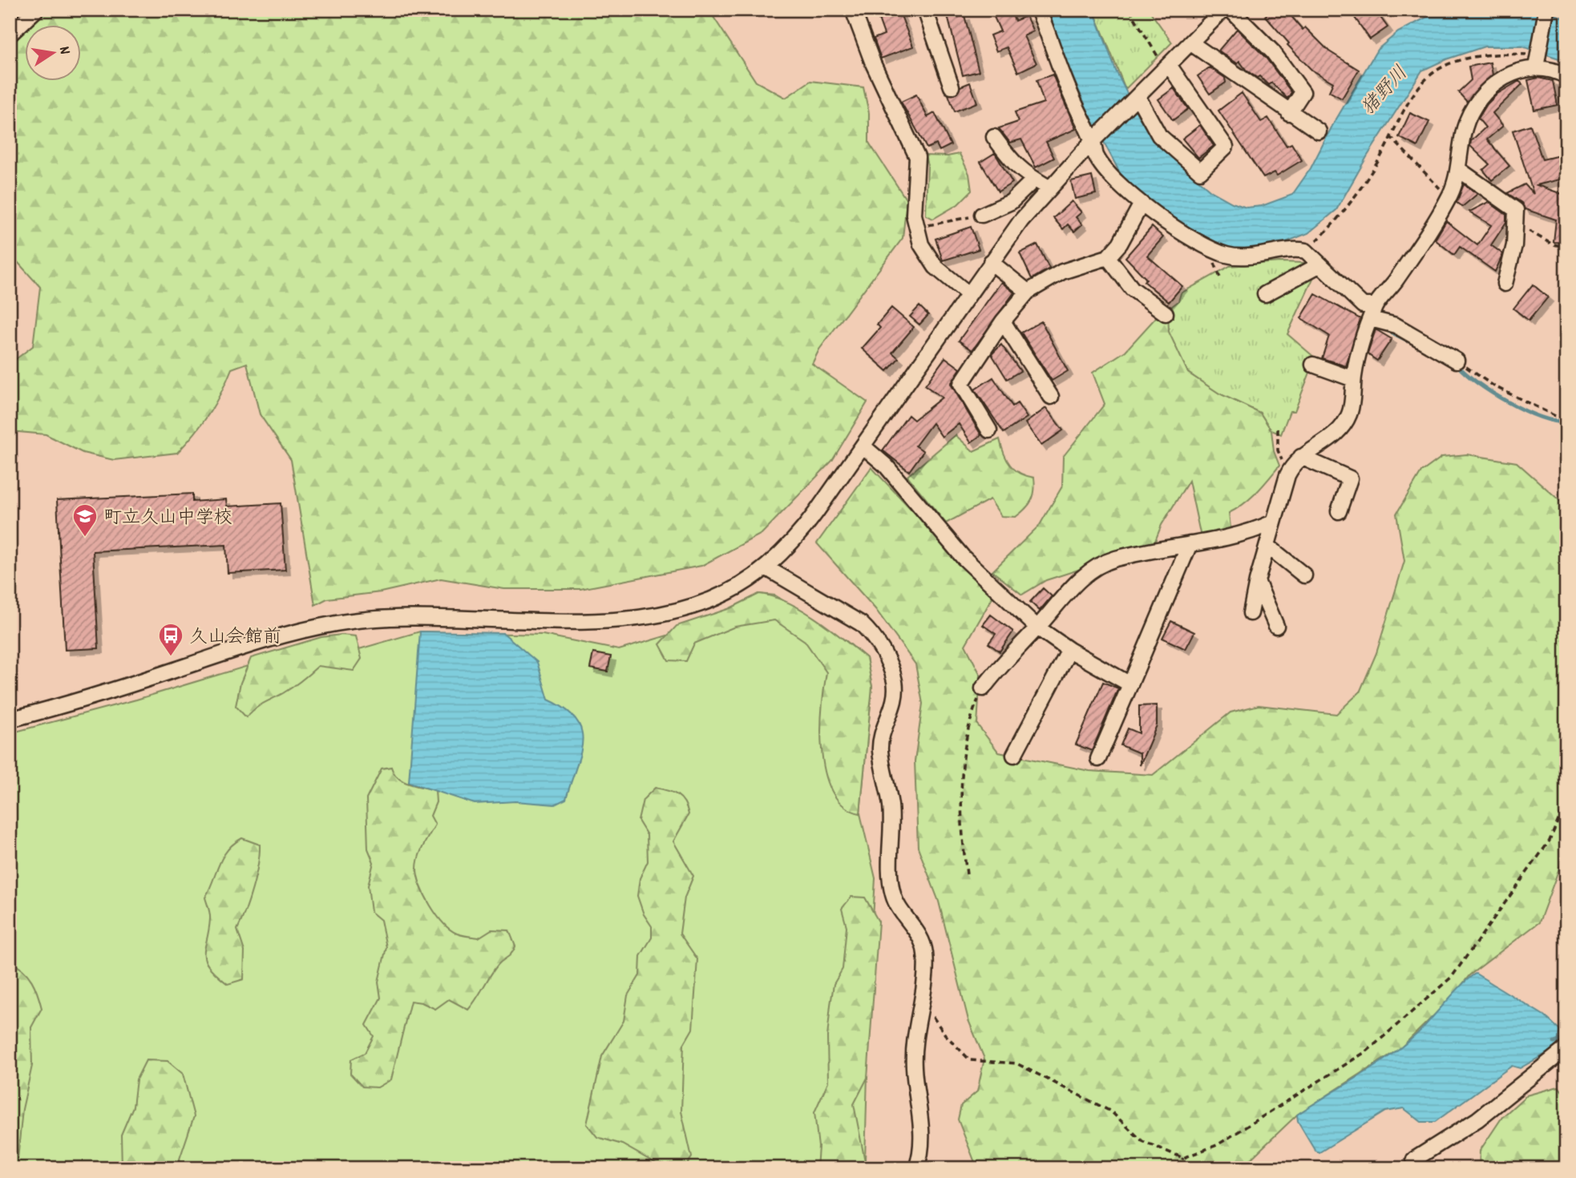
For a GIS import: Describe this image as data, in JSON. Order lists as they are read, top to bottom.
{
  "water": ["猪野川"],
  "places": {
    "school or university": ["町立久山中学校"],
    "bus stop": ["久山会館前"]
  },
  "north": "right"
}
